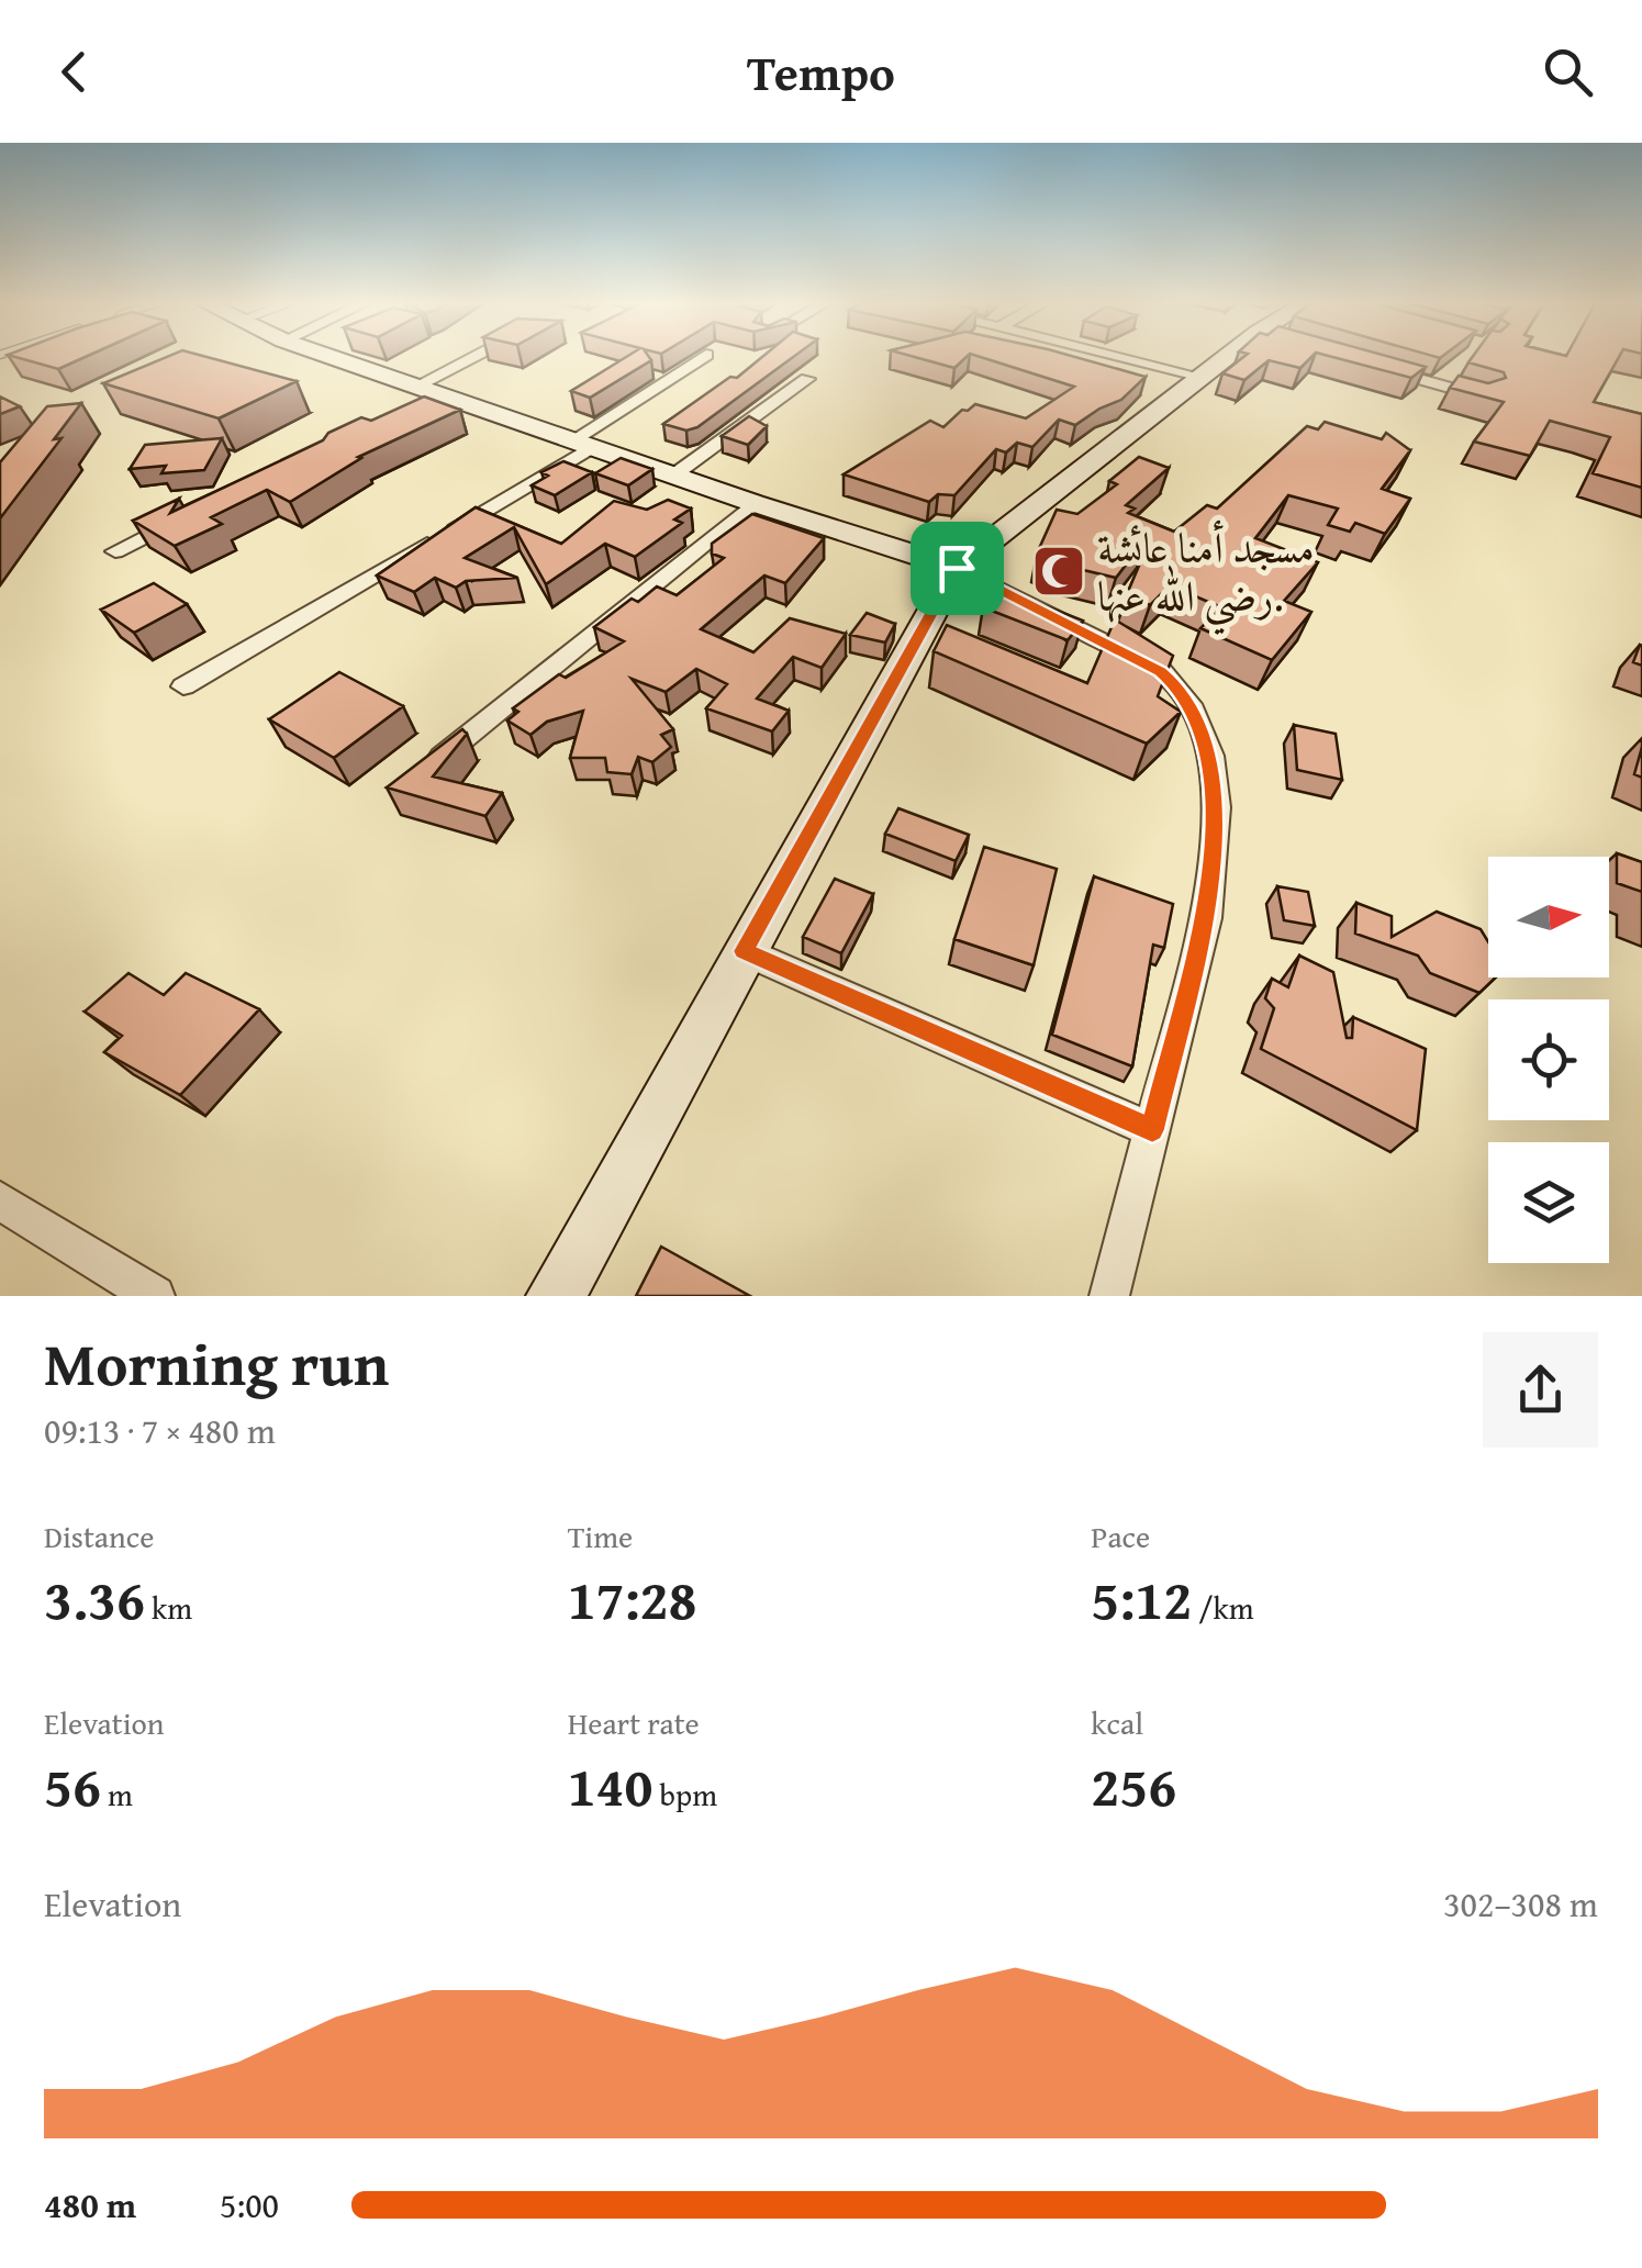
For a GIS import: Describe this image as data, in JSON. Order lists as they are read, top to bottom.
{
  "places": {
    "mosque": ["مسجد أمنا عائشة رضي الله عنها."]
  },
  "north": "right",
  "page": {
    "header": "Tempo",
    "heading": ["Morning run", "09:13 · 7 × 480 m"],
    "stats": [
      ["Distance", "3.36 km"],
      ["Time", "17:28"],
      ["Pace", "5:12 /km"],
      ["Elevation", "56 m"],
      ["Heart rate", "140 bpm"],
      ["kcal", "256"]
    ],
    "chart": ["Elevation", "302–308 m"],
    "list": [
      {
        "name": "480 m",
        "note": "5:00"
      }
    ]
  }
}
